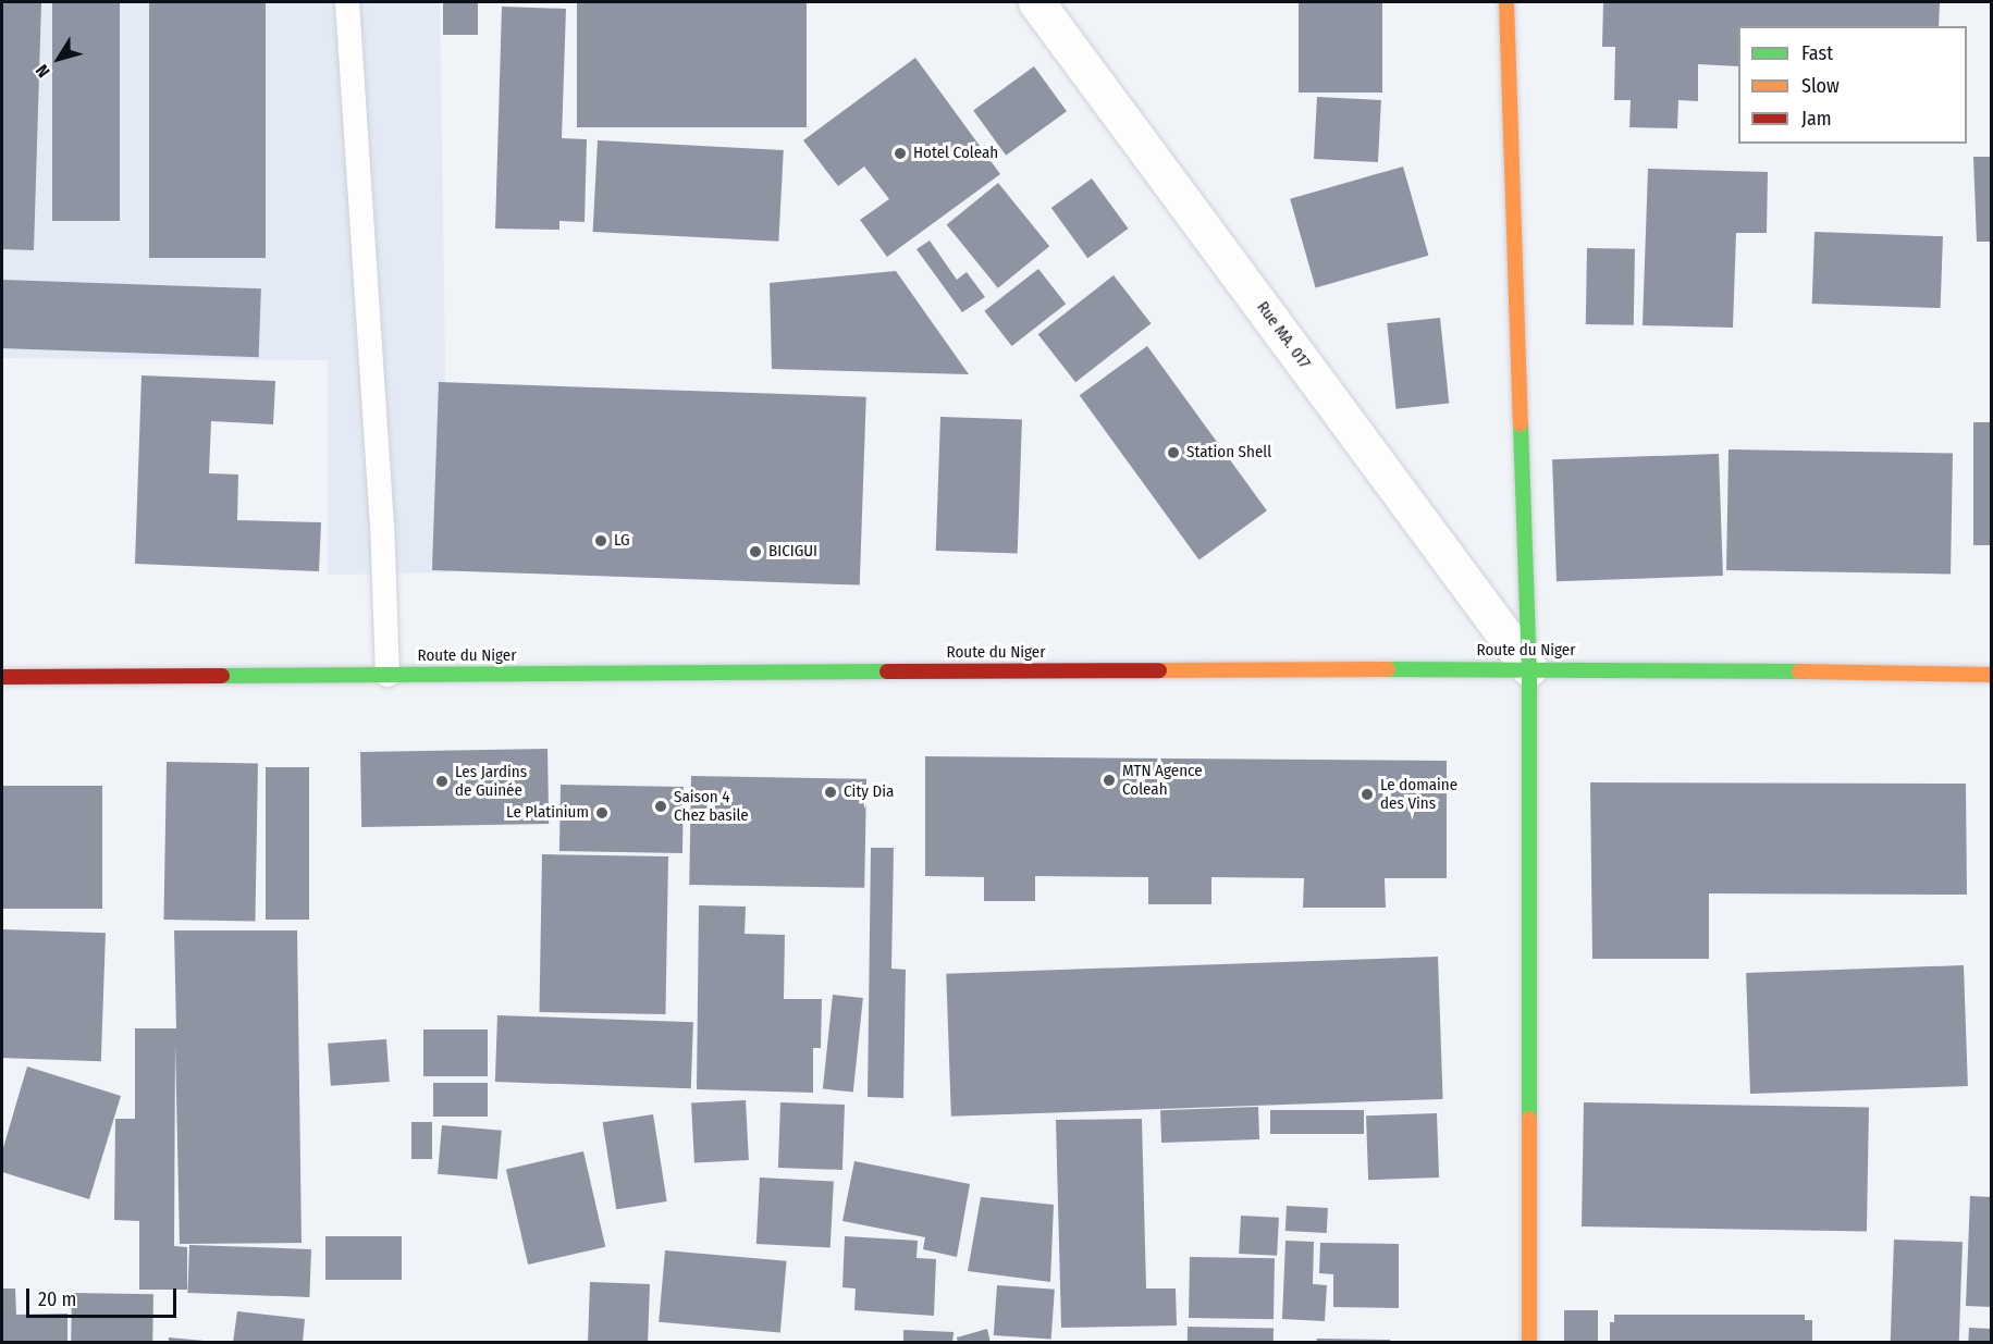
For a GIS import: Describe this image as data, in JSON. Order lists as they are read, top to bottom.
{
  "streets": {
    "main road": ["Route du Niger"],
    "street": ["Rue MA. 017"]
  },
  "crossings": [
    ["Rue MA. 017", "Route du Niger"]
  ],
  "places": [
    "Hotel Coleah",
    "Station Shell",
    "LG",
    "BICIGUI",
    "MTN Agence Coleah",
    "Les Jardins de Guinée",
    "City Dia",
    "Le domaine des Vins",
    "Saison 4 Chez basile",
    "Le Platinium"
  ],
  "legend": ["Fast", "Slow", "Jam"],
  "scale_bar": "20 m",
  "north": "bottom left"
}
